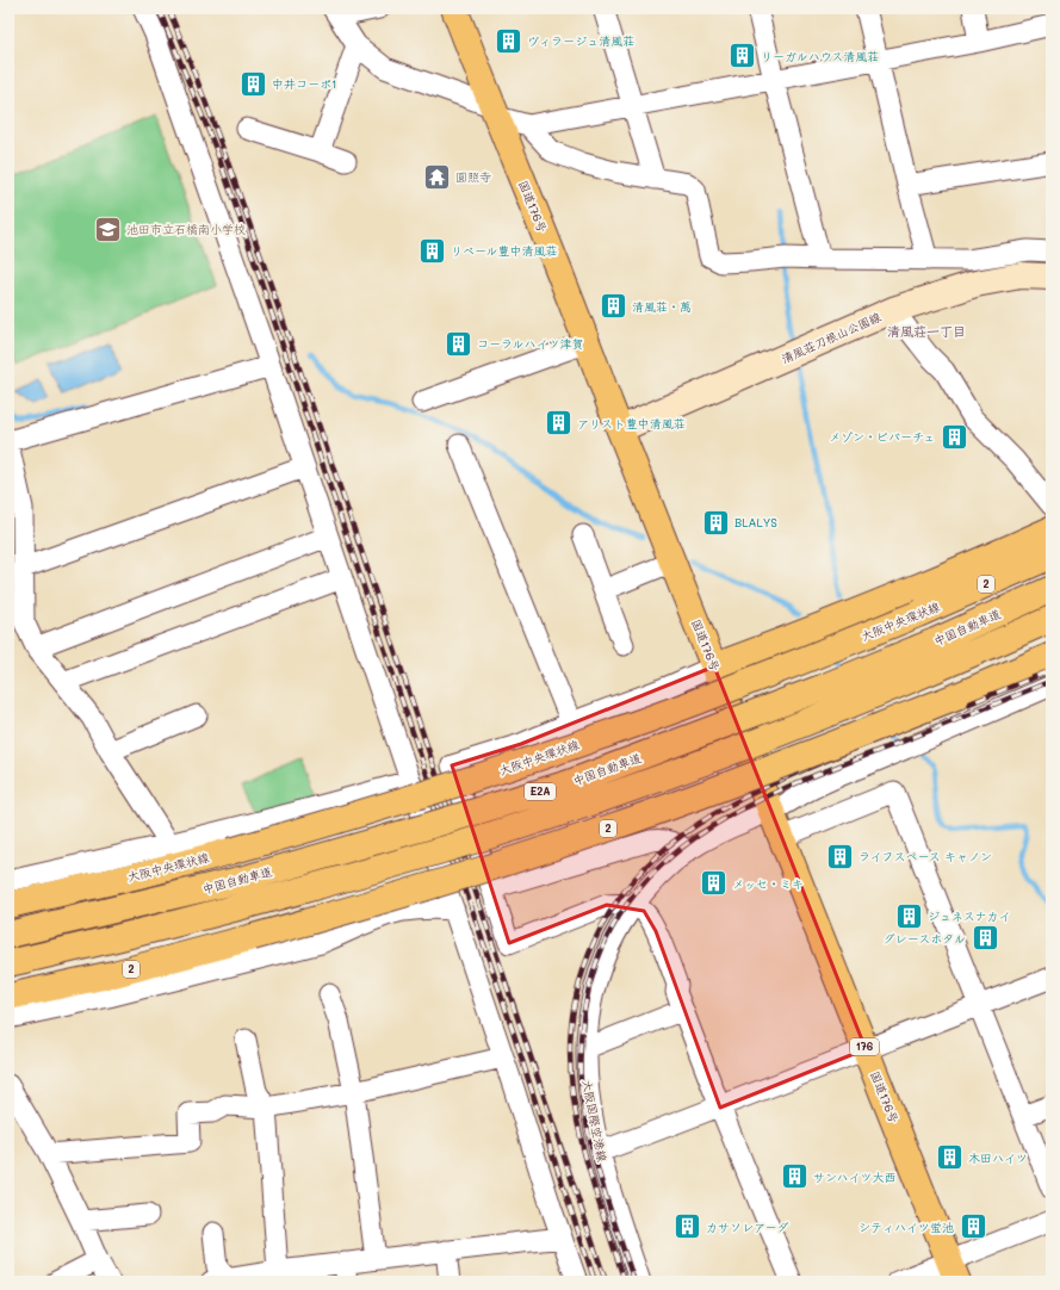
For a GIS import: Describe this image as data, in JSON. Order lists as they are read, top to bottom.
{
  "streets": {
    "main road": [
      "国道176号",
      "2",
      "大阪中央環状線",
      "中国自動車道",
      "E2A",
      "176"
    ],
    "street": ["清風荘刀根山公園線", "大阪国際空港線"]
  },
  "crossings": [
    ["国道176号", "清風荘刀根山公園線"],
    ["国道176号", "大阪国際空港線"]
  ],
  "districts": ["清風荘一丁目"],
  "places": {
    "building": [
      "ヴィラージュ清風荘",
      "リーガルハウス清風荘",
      "中井コーポ1",
      "リベール豊中清風荘",
      "清風荘・萬",
      "コーラルハイツ津賀",
      "アリスト豊中清風荘",
      "メゾン・ビバーチェ",
      "BLALYS",
      "ライフスペース キャノン",
      "メッセ・ミキ",
      "ジュネスナカイ",
      "グレースホタル",
      "木田ハイツ",
      "サンハイツ大西",
      "カサソレアーダ",
      "シティハイツ蛍池"
    ],
    "temple": ["圓照寺"],
    "school or university": ["池田市立石橋南小学校"]
  }
}
